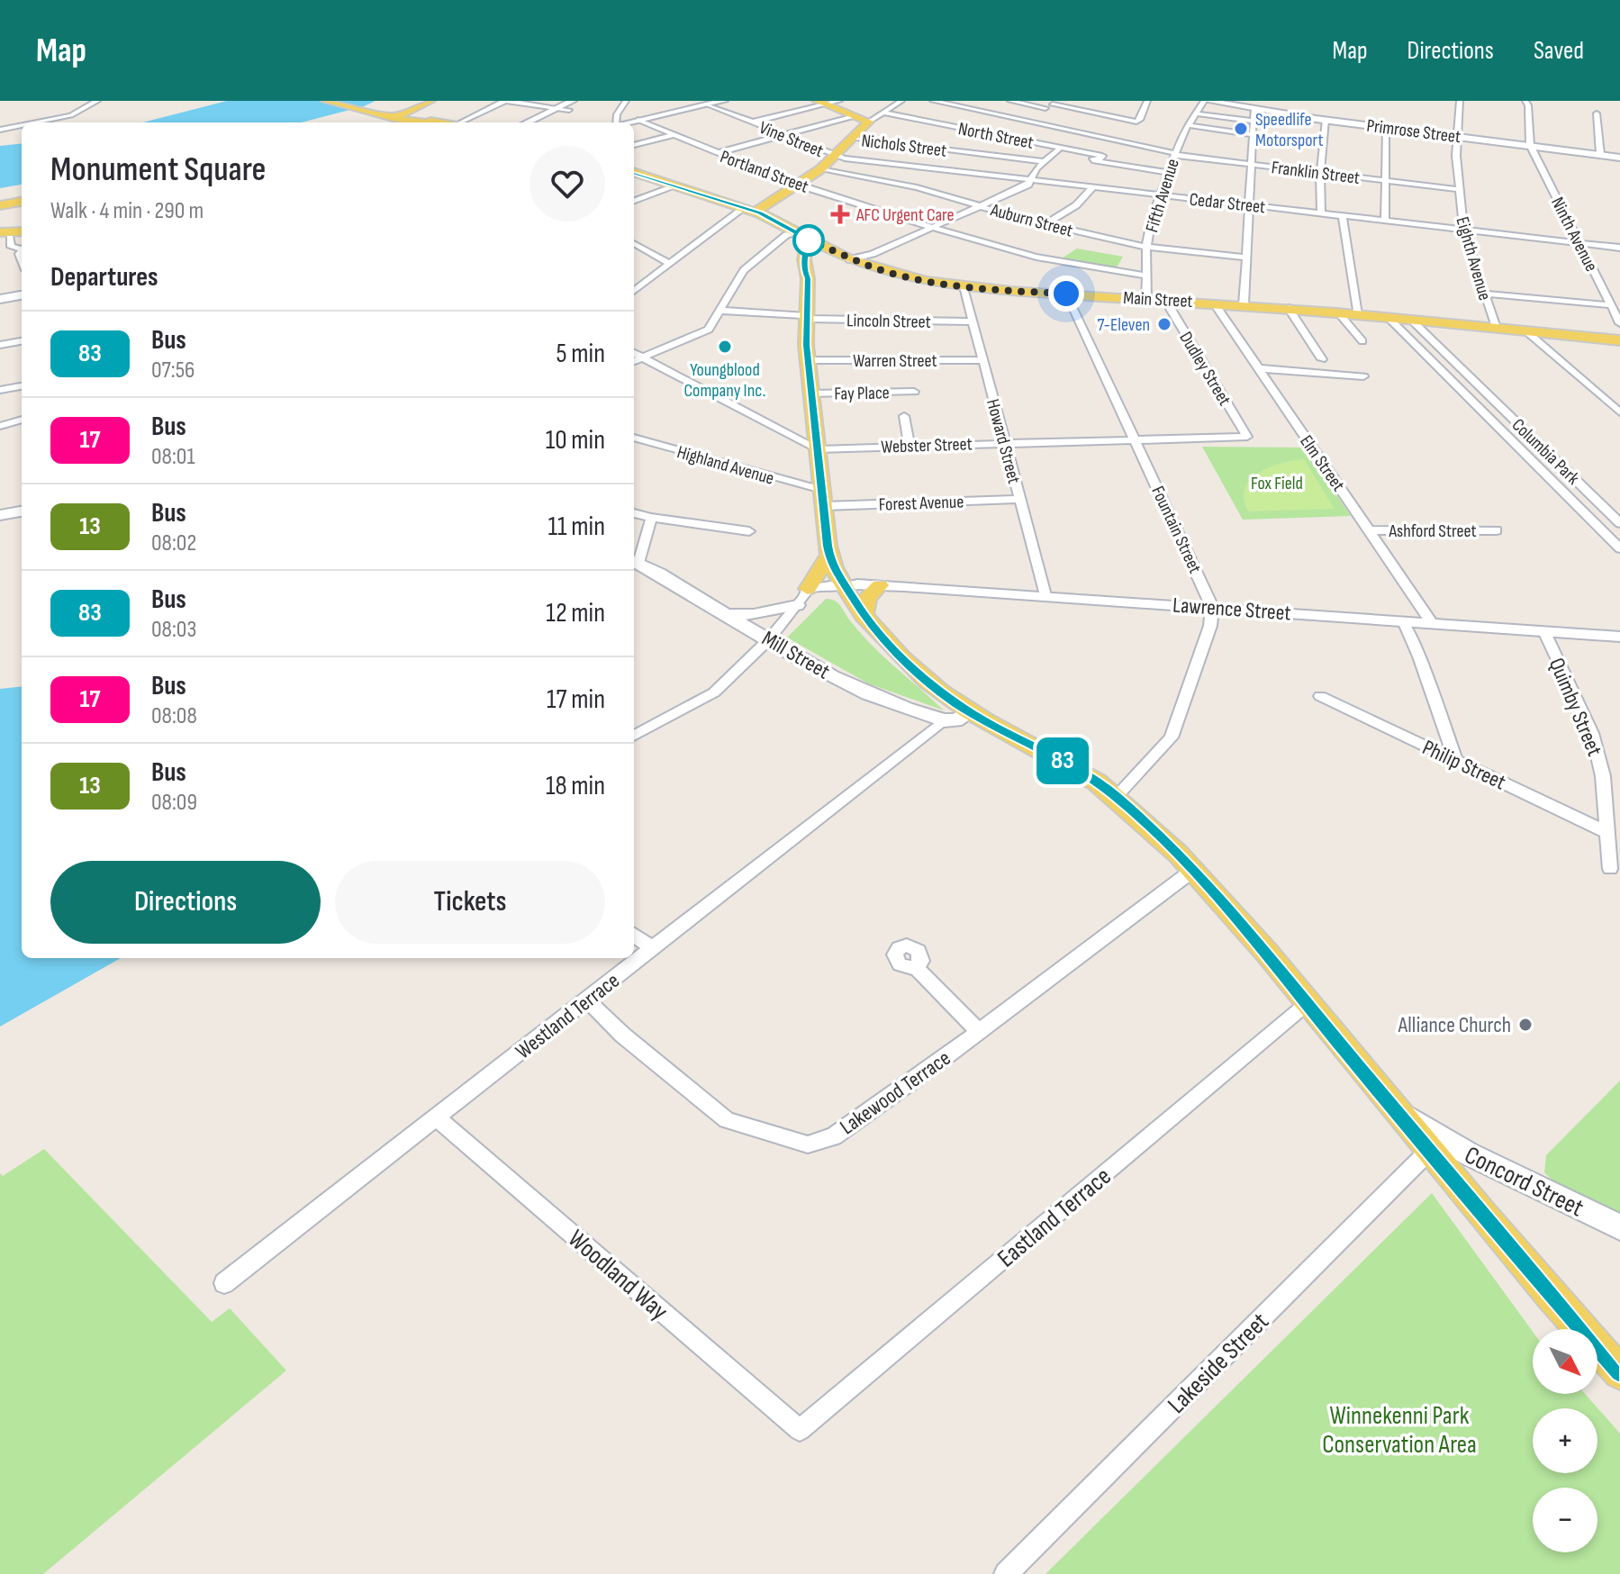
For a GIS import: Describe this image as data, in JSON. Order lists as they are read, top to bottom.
{
  "streets": {
    "main road": [
      "Primrose Street",
      "Main Street",
      "Mill Street",
      "Concord Street"
    ],
    "street": [
      "North Street",
      "Vine Street",
      "Nichols Street",
      "Portland Street",
      "Franklin Street",
      "Fifth Avenue",
      "Cedar Street",
      "Auburn Street",
      "Ninth Avenue",
      "Eighth Avenue",
      "Lincoln Street",
      "Warren Street",
      "Dudley Street",
      "Fay Place",
      "Howard Street",
      "Webster Street",
      "Columbia Park",
      "Elm Street",
      "Highland Avenue",
      "Forest Avenue",
      "Fountain Street",
      "Ashford Street",
      "Lawrence Street",
      "Quimby Street",
      "Philip Street",
      "Westland Terrace",
      "Lakewood Terrace",
      "Eastland Terrace",
      "Woodland Way",
      "Lakeside Street"
    ]
  },
  "crossings": [
    ["Primrose Street", "Fifth Avenue"],
    ["Primrose Street", "Ninth Avenue"],
    ["Primrose Street", "Eighth Avenue"],
    ["Vine Street", "Cedar Street"],
    ["Portland Street", "Fifth Avenue"],
    ["Franklin Street", "Fifth Avenue"],
    ["Franklin Street", "Eighth Avenue"],
    ["Fifth Avenue", "Cedar Street"],
    ["Fifth Avenue", "Auburn Street"],
    ["Fifth Avenue", "Main Street"],
    ["Cedar Street", "Ninth Avenue"],
    ["Cedar Street", "Eighth Avenue"],
    ["Eighth Avenue", "Main Street"],
    ["Main Street", "Dudley Street"],
    ["Main Street", "Howard Street"],
    ["Main Street", "Columbia Park"],
    ["Main Street", "Elm Street"],
    ["Main Street", "Fountain Street"],
    ["Lincoln Street", "Howard Street"],
    ["Warren Street", "Howard Street"],
    ["Dudley Street", "Webster Street"],
    ["Howard Street", "Webster Street"],
    ["Howard Street", "Forest Avenue"],
    ["Howard Street", "Lawrence Street"],
    ["Webster Street", "Fountain Street"],
    ["Elm Street", "Ashford Street"],
    ["Elm Street", "Lawrence Street"],
    ["Highland Avenue", "Forest Avenue"],
    ["Fountain Street", "Lawrence Street"],
    ["Lawrence Street", "Quimby Street"],
    ["Mill Street", "Westland Terrace"],
    ["Quimby Street", "Philip Street"],
    ["Westland Terrace", "Lakewood Terrace"],
    ["Westland Terrace", "Woodland Way"],
    ["Eastland Terrace", "Woodland Way"]
  ],
  "parks": ["Fox Field", "Winnekenni Park Conservation Area"],
  "places": {
    "other": [
      "Speedlife Motorsport",
      "7-Eleven",
      "Youngblood Company Inc.",
      "Alliance Church"
    ],
    "health": ["AFC Urgent Care"]
  },
  "lines": ["bus line 83"],
  "north": "bottom right",
  "page": {
    "header": "Map",
    "nav": ["Map", "Directions", "Saved"],
    "on_map": "83",
    "heading": [
      ["Monument Square", "Walk · 4 min · 290 m"],
      "Departures"
    ],
    "list": [
      {
        "mark": "83",
        "name": "Bus",
        "note": "07:56",
        "value": "5 min"
      },
      {
        "mark": "17",
        "name": "Bus",
        "note": "08:01",
        "value": "10 min"
      },
      {
        "mark": "13",
        "name": "Bus",
        "note": "08:02",
        "value": "11 min"
      },
      {
        "mark": "83",
        "name": "Bus",
        "note": "08:03",
        "value": "12 min"
      },
      {
        "mark": "17",
        "name": "Bus",
        "note": "08:08",
        "value": "17 min"
      },
      {
        "mark": "13",
        "name": "Bus",
        "note": "08:09",
        "value": "18 min"
      }
    ],
    "buttons": ["Directions", "Tickets"],
    "map_buttons": ["+", "−"]
  }
}
